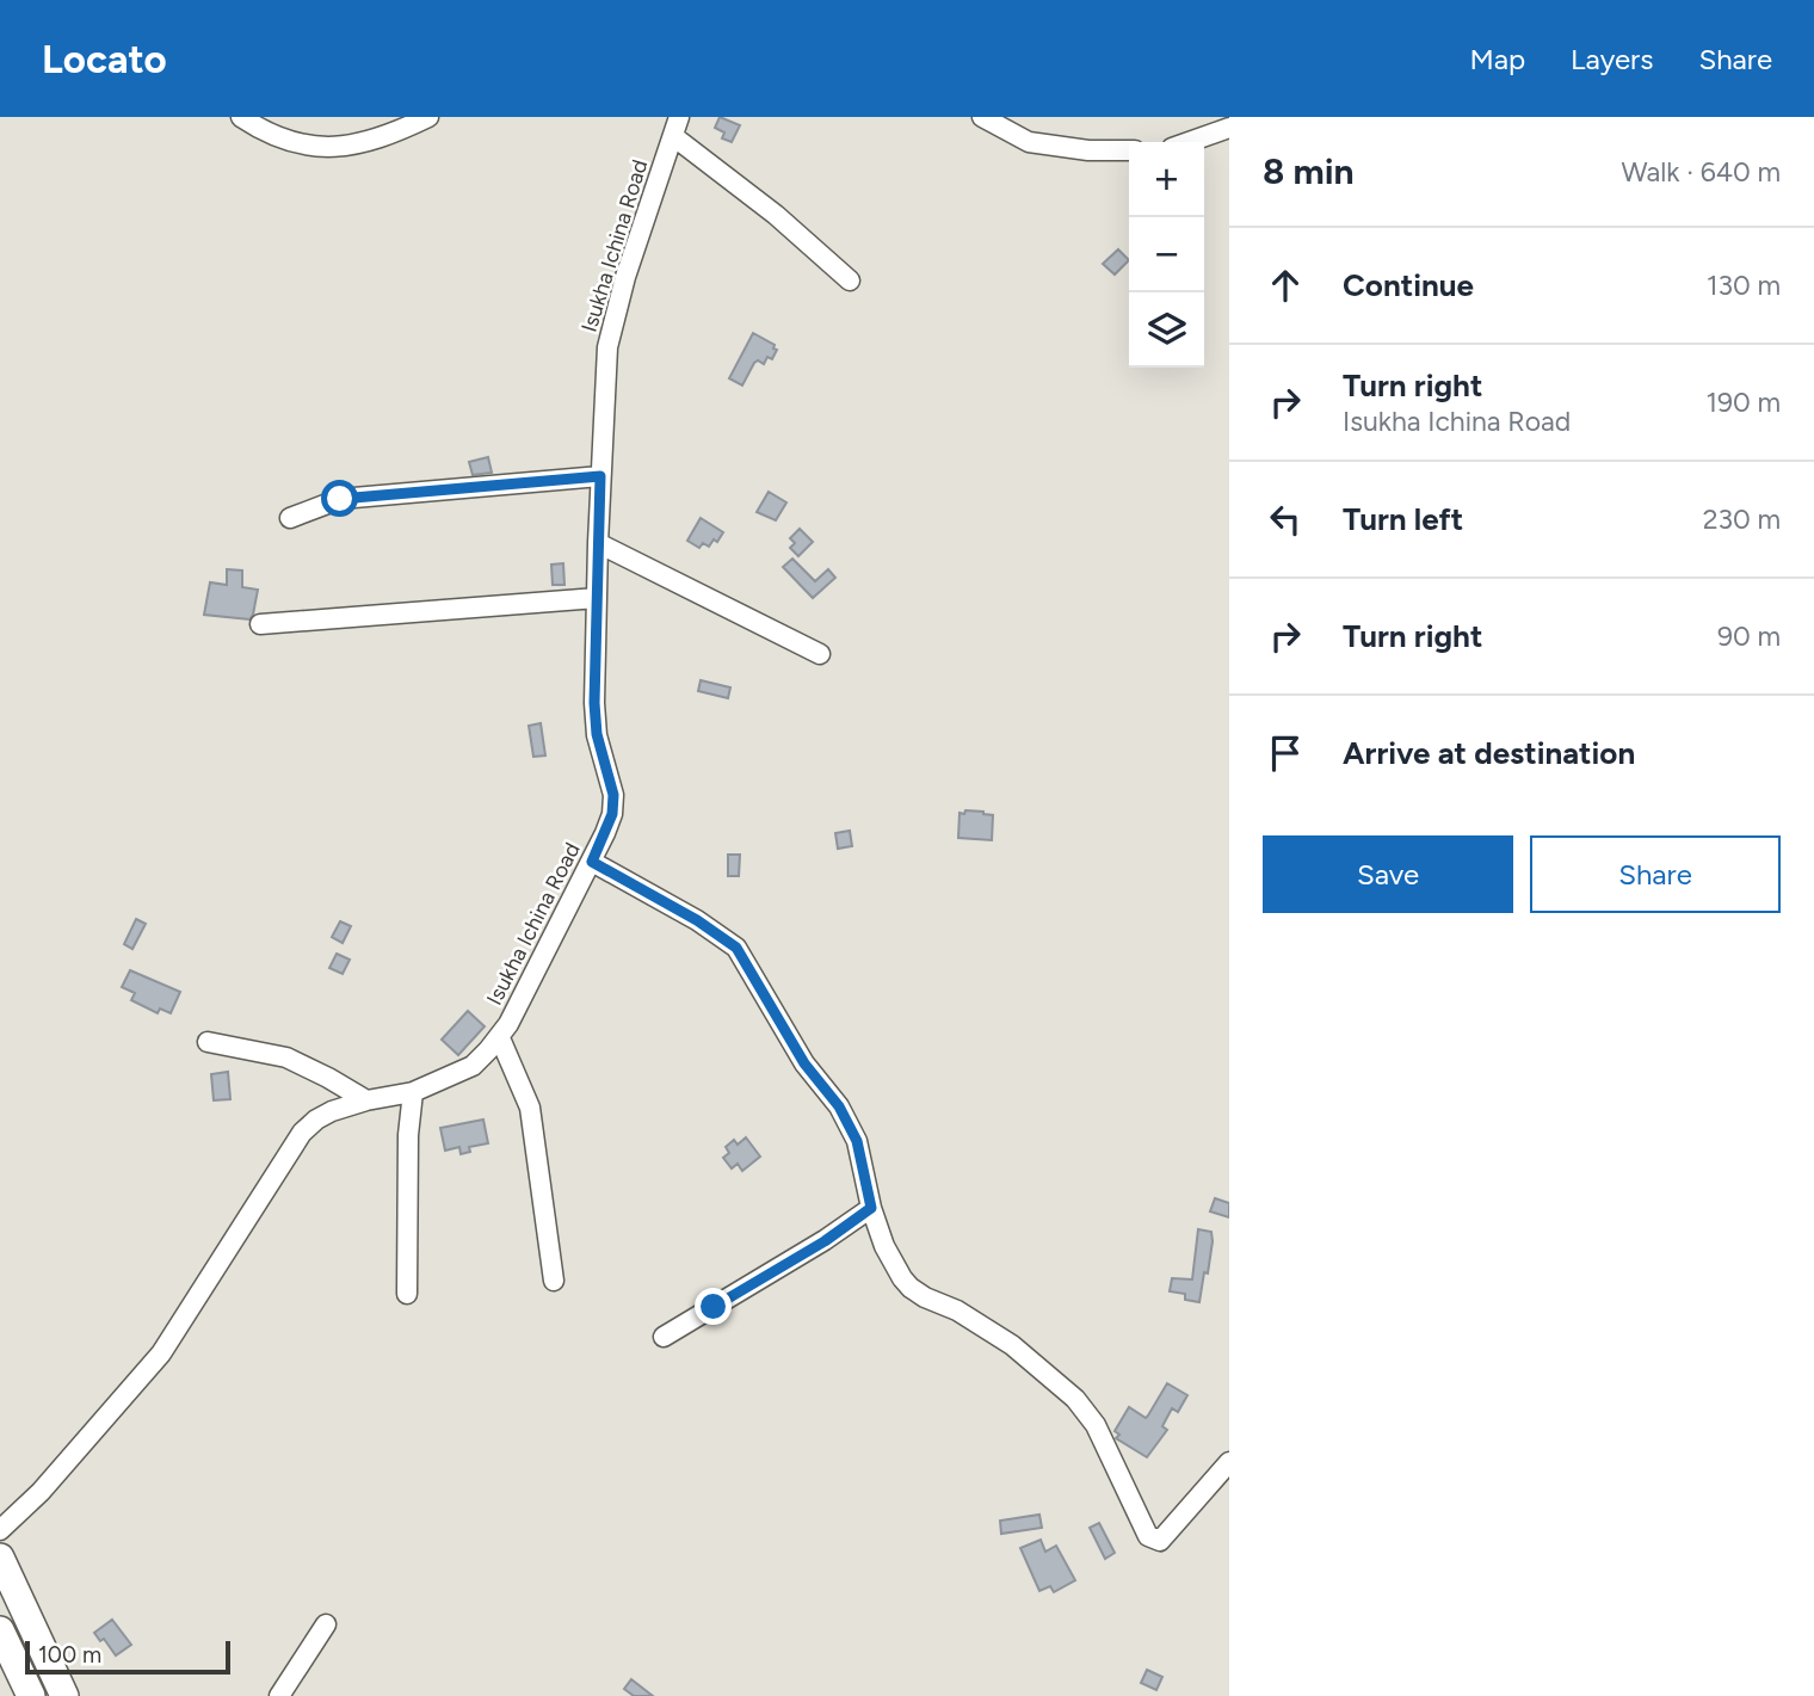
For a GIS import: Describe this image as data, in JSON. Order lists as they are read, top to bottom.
{
  "streets": {
    "street": ["Isukha Ichina Road"]
  },
  "scale_bar": "100 m",
  "page": {
    "header": "Locato",
    "nav": ["Map", "Layers", "Share"],
    "heading": ["8 min", "Walk · 640 m"],
    "map_buttons": ["+", "−"],
    "list": [
      ["Continue", "130 m"],
      ["Turn right", "Isukha Ichina Road", "190 m"],
      ["Turn left", "230 m"],
      ["Turn right", "90 m"],
      "Arrive at destination"
    ],
    "buttons": ["Save", "Share"],
    "scale": "100 m"
  }
}
